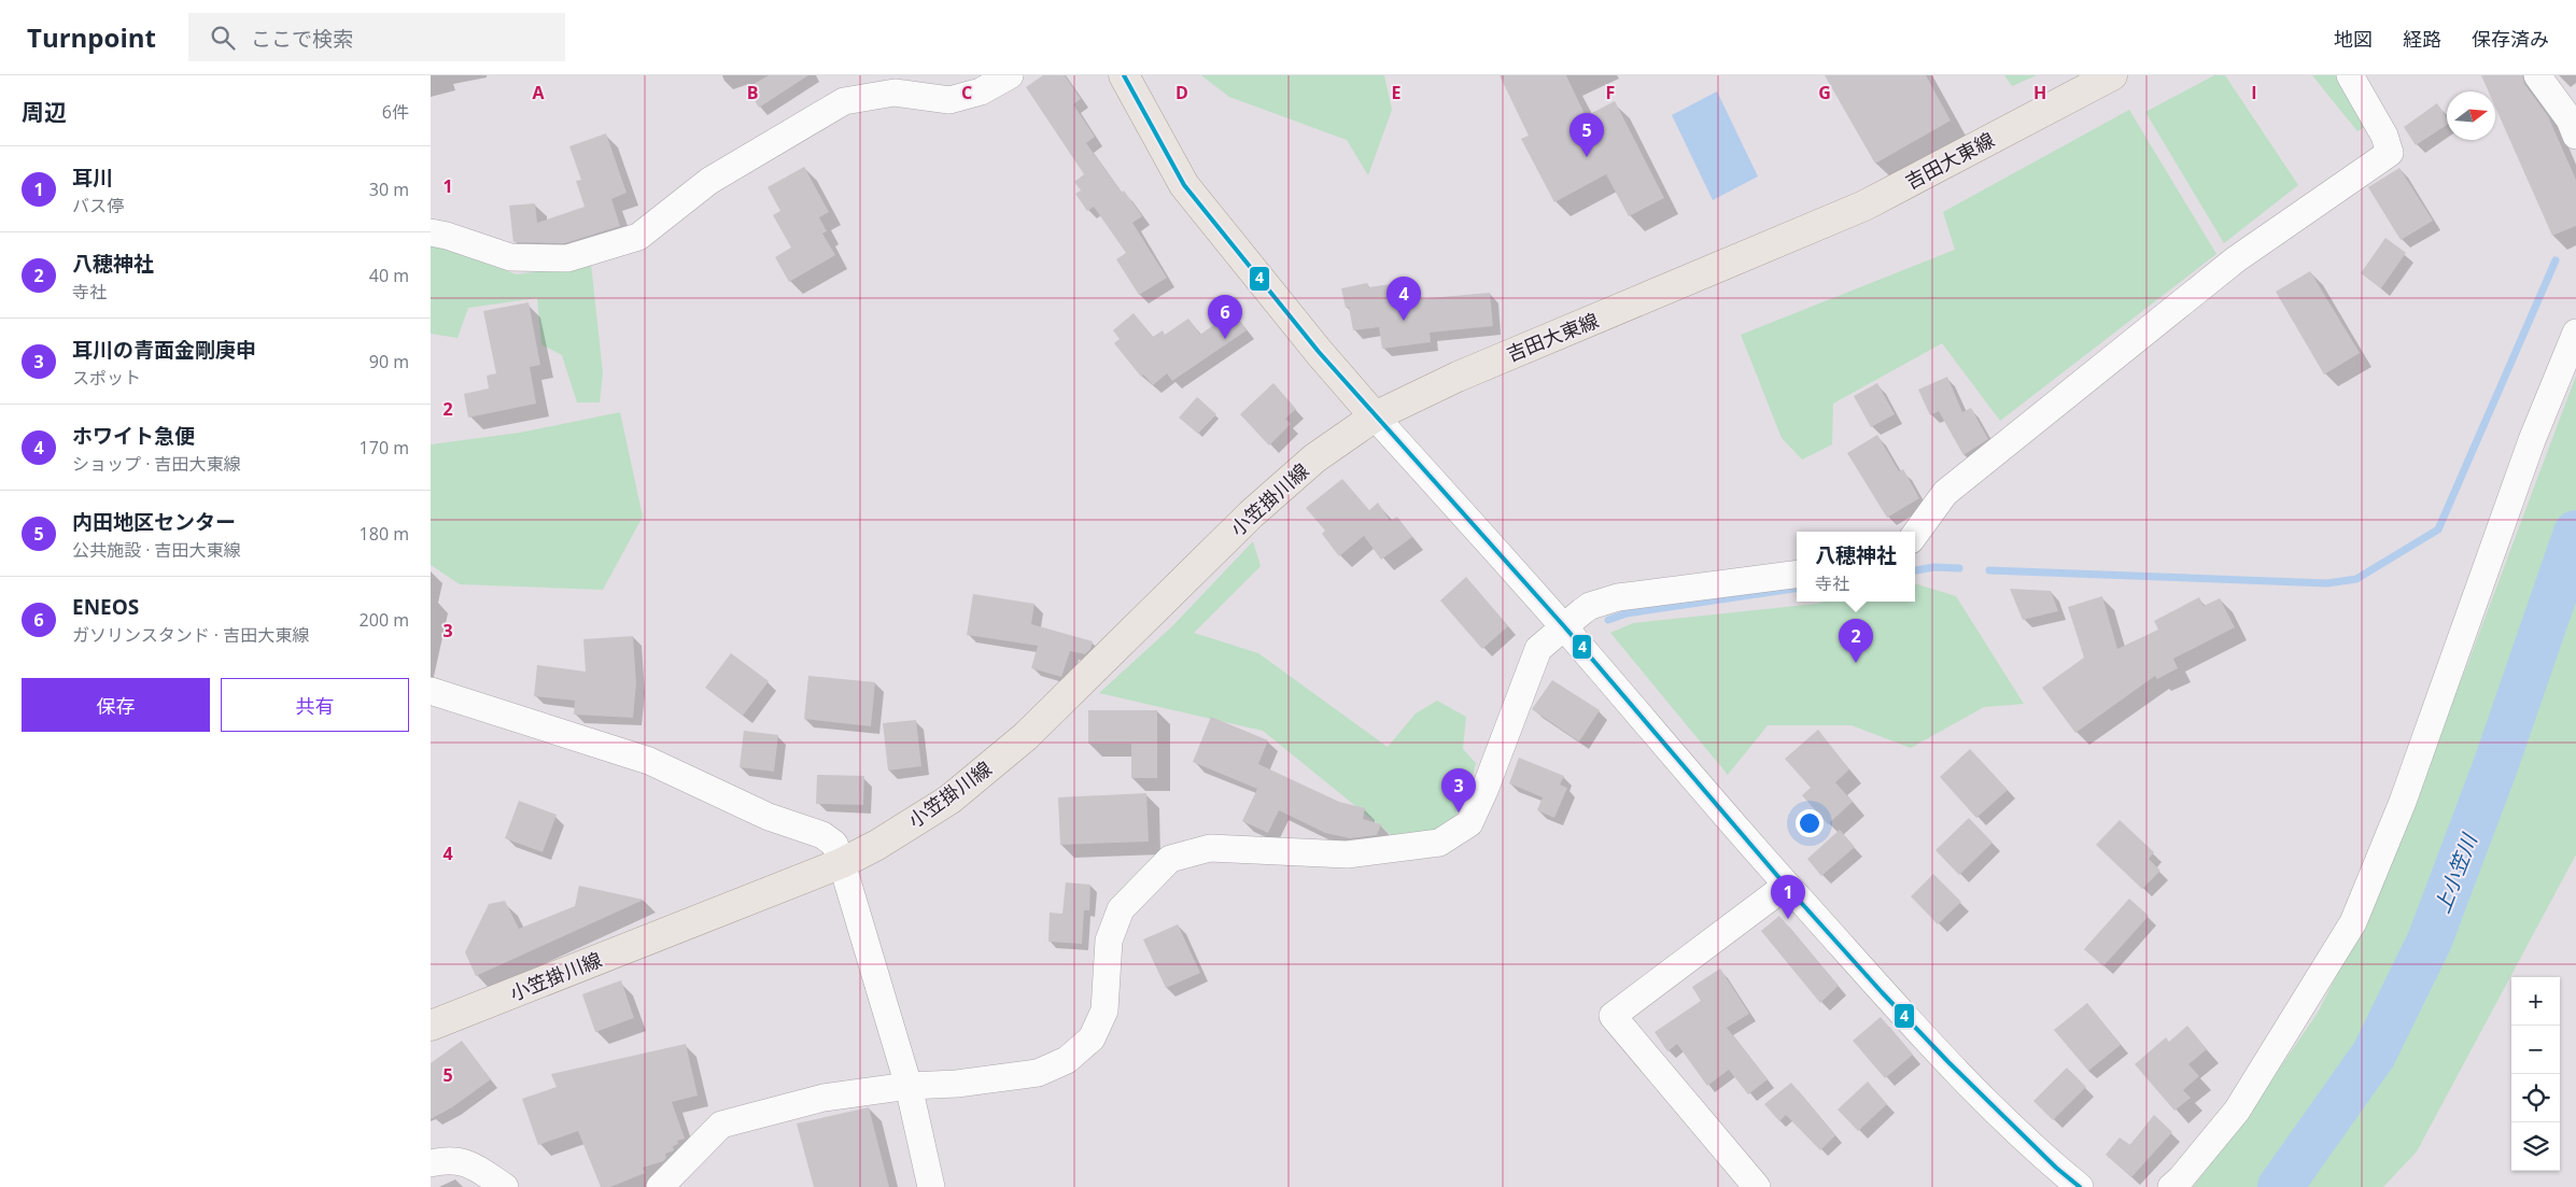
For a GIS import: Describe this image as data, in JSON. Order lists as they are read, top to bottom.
{
  "streets": {
    "main road": ["吉田大東線", "小笠掛川線"]
  },
  "crossings": [
    ["吉田大東線", "小笠掛川線"]
  ],
  "water": ["上小笠川"],
  "lines": ["transit line 4"],
  "north": "right",
  "page": {
    "header": "Turnpoint",
    "search": "ここで検索",
    "nav": ["地図", "経路", "保存済み"],
    "heading": ["周辺", "6件"],
    "pins": [
      "5",
      "4",
      "6",
      "2",
      "3",
      "1"
    ],
    "list": [
      {
        "mark": "1",
        "name": "耳川",
        "note": "バス停",
        "value": "30 m"
      },
      {
        "mark": "2",
        "name": "八穂神社",
        "note": "寺社",
        "value": "40 m"
      },
      {
        "mark": "3",
        "name": "耳川の青面金剛庚申",
        "note": "スポット",
        "value": "90 m"
      },
      {
        "mark": "4",
        "name": "ホワイト急便",
        "note": "ショップ · 吉田大東線",
        "value": "170 m"
      },
      {
        "mark": "5",
        "name": "内田地区センター",
        "note": "公共施設 · 吉田大東線",
        "value": "180 m"
      },
      {
        "mark": "6",
        "name": "ENEOS",
        "note": "ガソリンスタンド · 吉田大東線",
        "value": "200 m"
      }
    ],
    "popup": ["八穂神社", "寺社"],
    "buttons": ["保存", "共有"],
    "map_buttons": ["+", "−"]
  },
  "grid": {
    "columns": [
      "A",
      "B",
      "C",
      "D",
      "E",
      "F",
      "G",
      "H",
      "I"
    ],
    "rows": [
      "1",
      "2",
      "3",
      "4",
      "5"
    ]
  }
}
